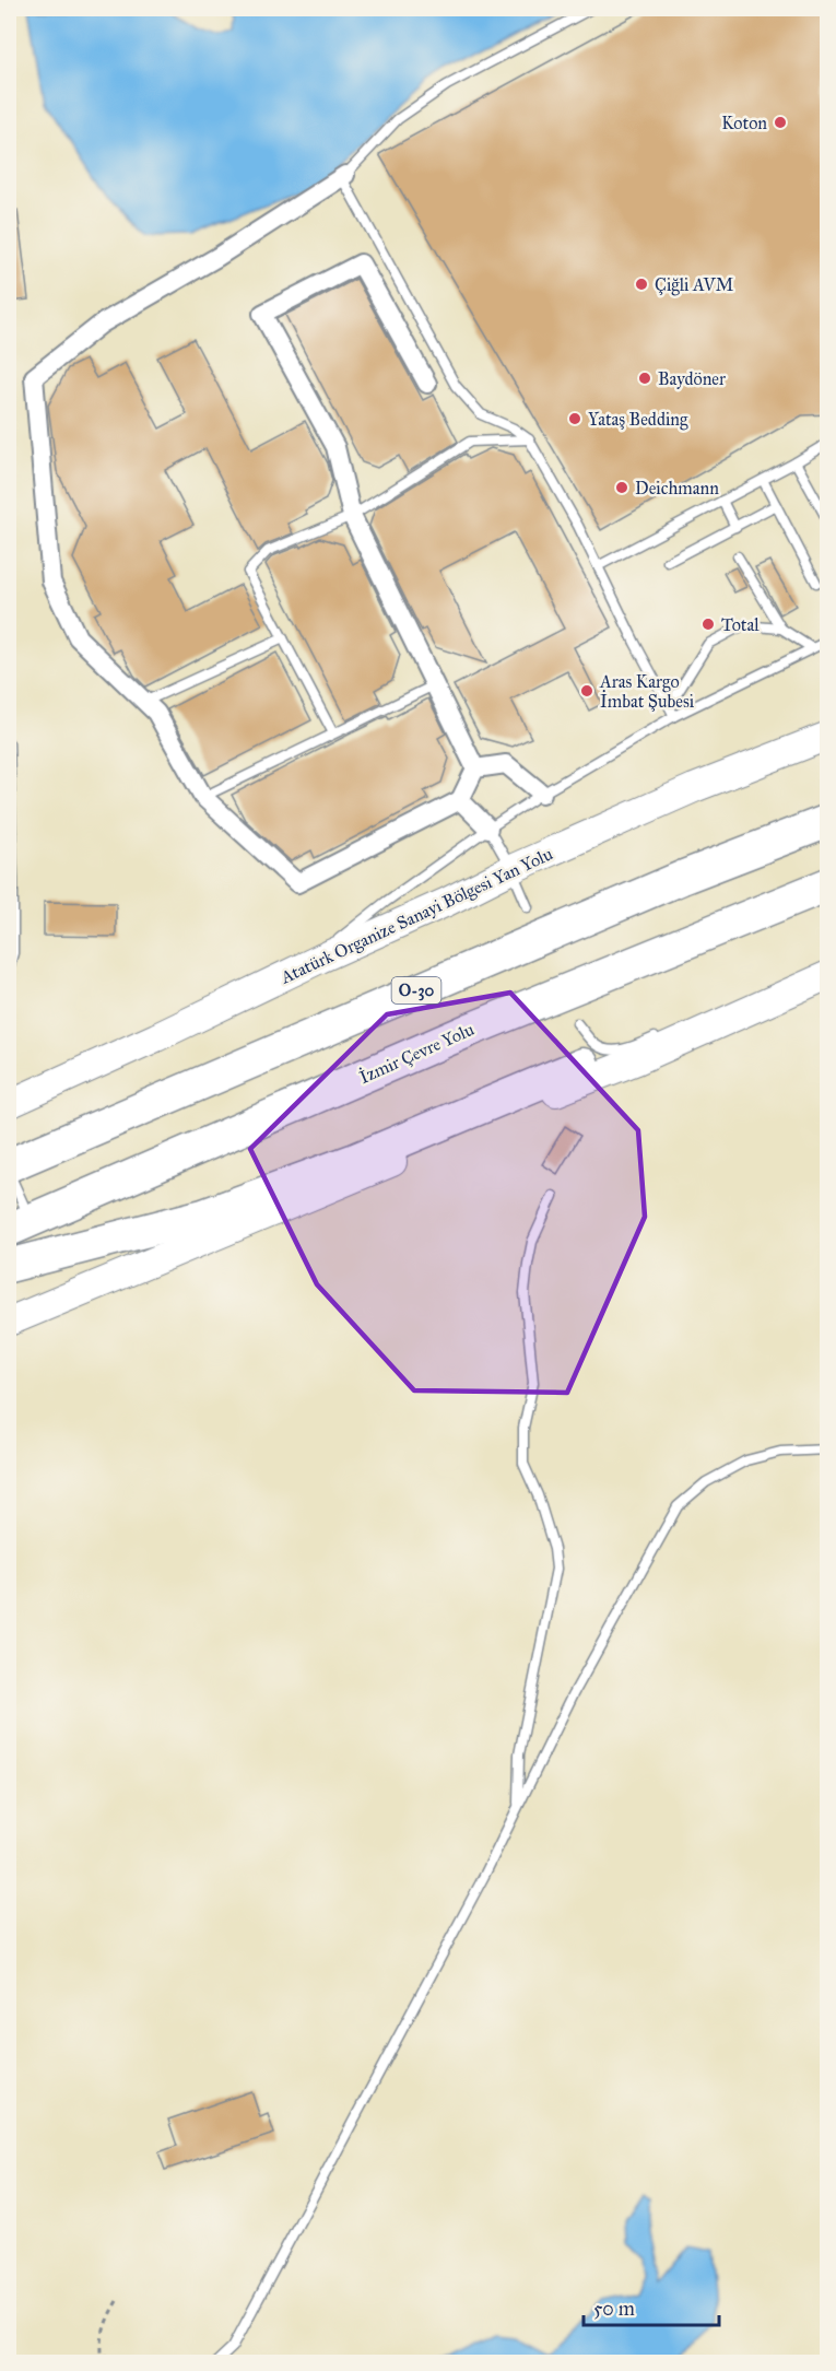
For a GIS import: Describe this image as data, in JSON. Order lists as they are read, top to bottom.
{
  "streets": {
    "highway": ["O-30", "İzmir Çevre Yolu"],
    "main road": ["Atatürk Organize Sanayi Bölgesi Yan Yolu"]
  },
  "places": [
    "Koton",
    "Çiğli AVM",
    "Baydöner",
    "Yataş Bedding",
    "Deichmann",
    "Total",
    "Aras Kargo İmbat Şubesi"
  ],
  "scale_bar": "50 m"
}
